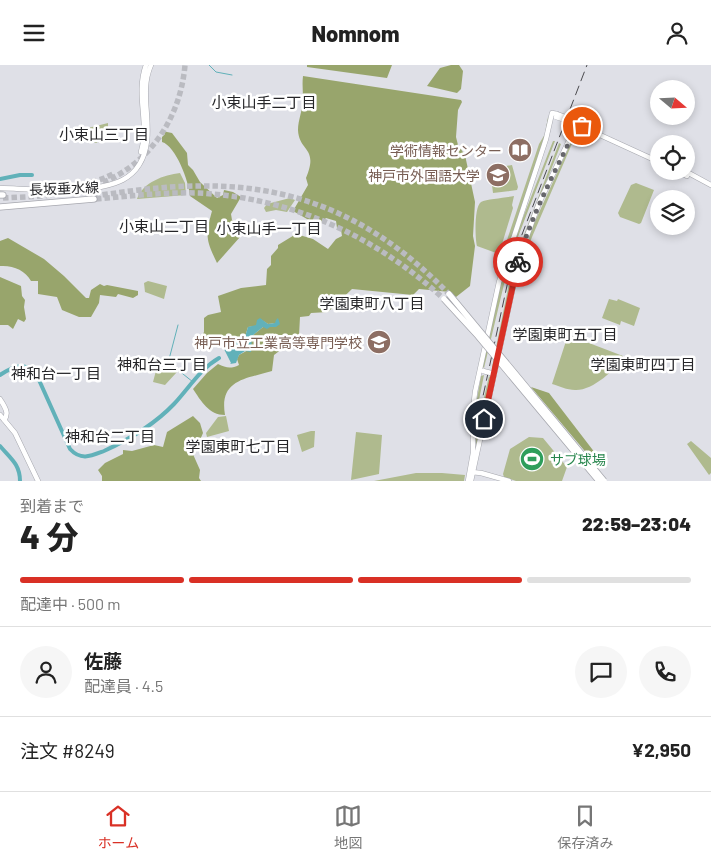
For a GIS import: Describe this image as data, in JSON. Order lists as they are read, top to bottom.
{
  "streets": {
    "main road": ["長坂垂水線"]
  },
  "districts": [
    "小束山手二丁目",
    "小束山三丁目",
    "小束山二丁目",
    "小束山手一丁目",
    "学園東町八丁目",
    "学園東町五丁目",
    "神和台三丁目",
    "学園東町四丁目",
    "神和台一丁目",
    "神和台二丁目",
    "学園東町七丁目"
  ],
  "places": {
    "library": ["学術情報センター"],
    "school or university": ["神戸市外国語大学", "神戸市立工業高等専門学校"],
    "sports": ["サブ球場"]
  },
  "north": "right",
  "page": {
    "header": "Nomnom",
    "heading": ["4 分", "到着まで", "22:59–23:04"],
    "panel": [
      "佐藤",
      "配達員 · 4.5",
      "注文 #8249",
      "¥2,950"
    ],
    "bar": "配達中 · 500 m",
    "tabs": ["ホーム", "地図", "保存済み"]
  }
}
